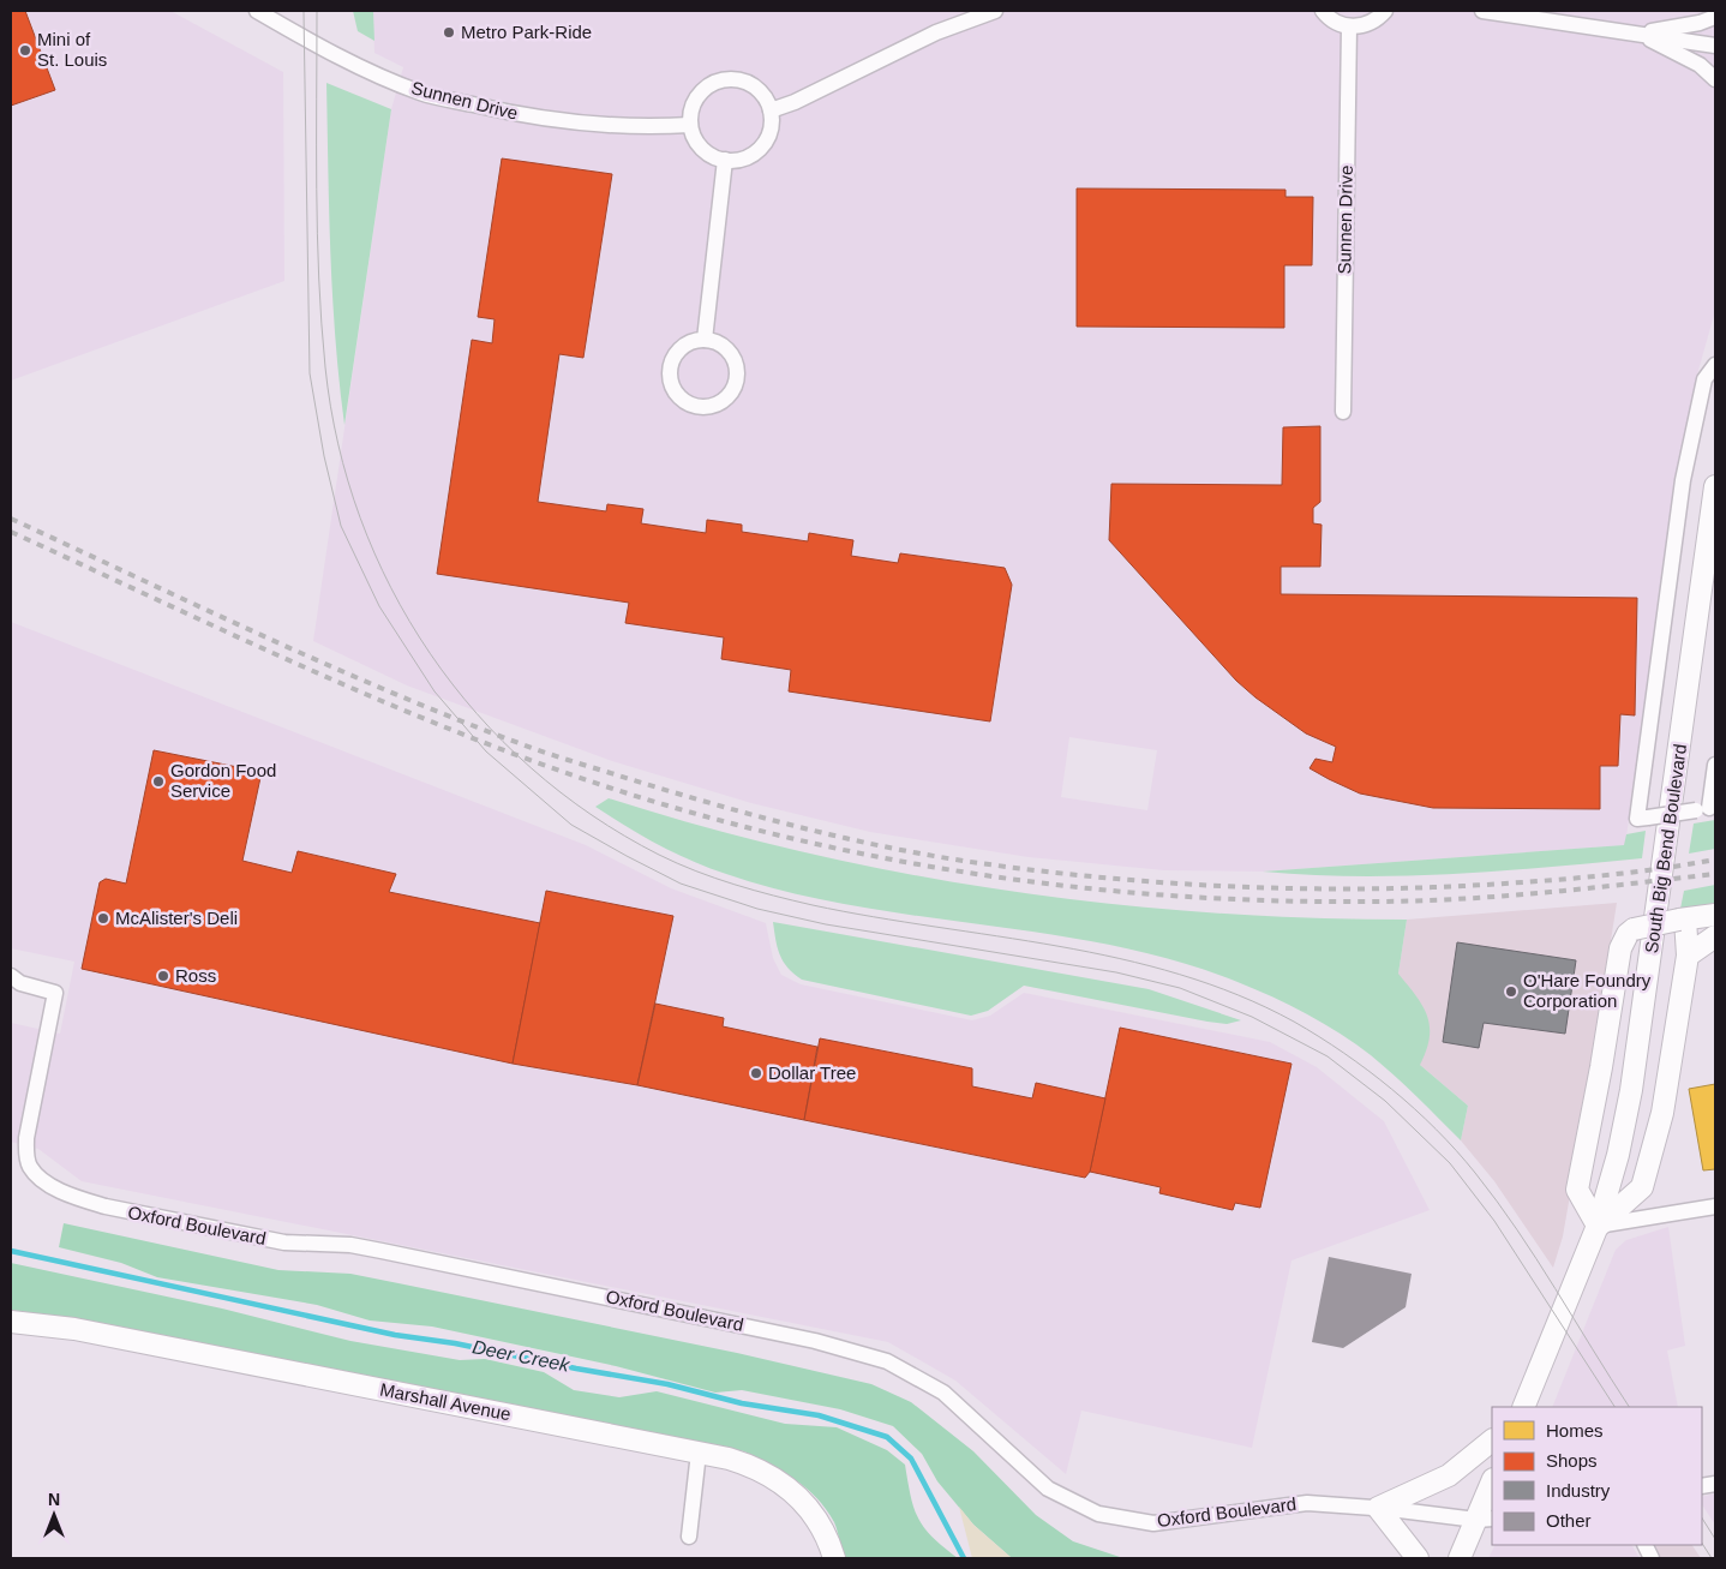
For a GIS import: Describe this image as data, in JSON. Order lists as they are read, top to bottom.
{
  "streets": {
    "street": [
      "Sunnen Drive",
      "South Big Bend Boulevard",
      "Oxford Boulevard",
      "Marshall Avenue"
    ]
  },
  "water": ["Deer Creek"],
  "places": [
    "Metro Park-Ride",
    "Mini of St. Louis",
    "Gordon Food Service",
    "McAlister's Deli",
    "Ross",
    "O'Hare Foundry Corporation",
    "Dollar Tree"
  ],
  "legend": [
    "Homes",
    "Shops",
    "Industry",
    "Other"
  ],
  "north": "top"
}
